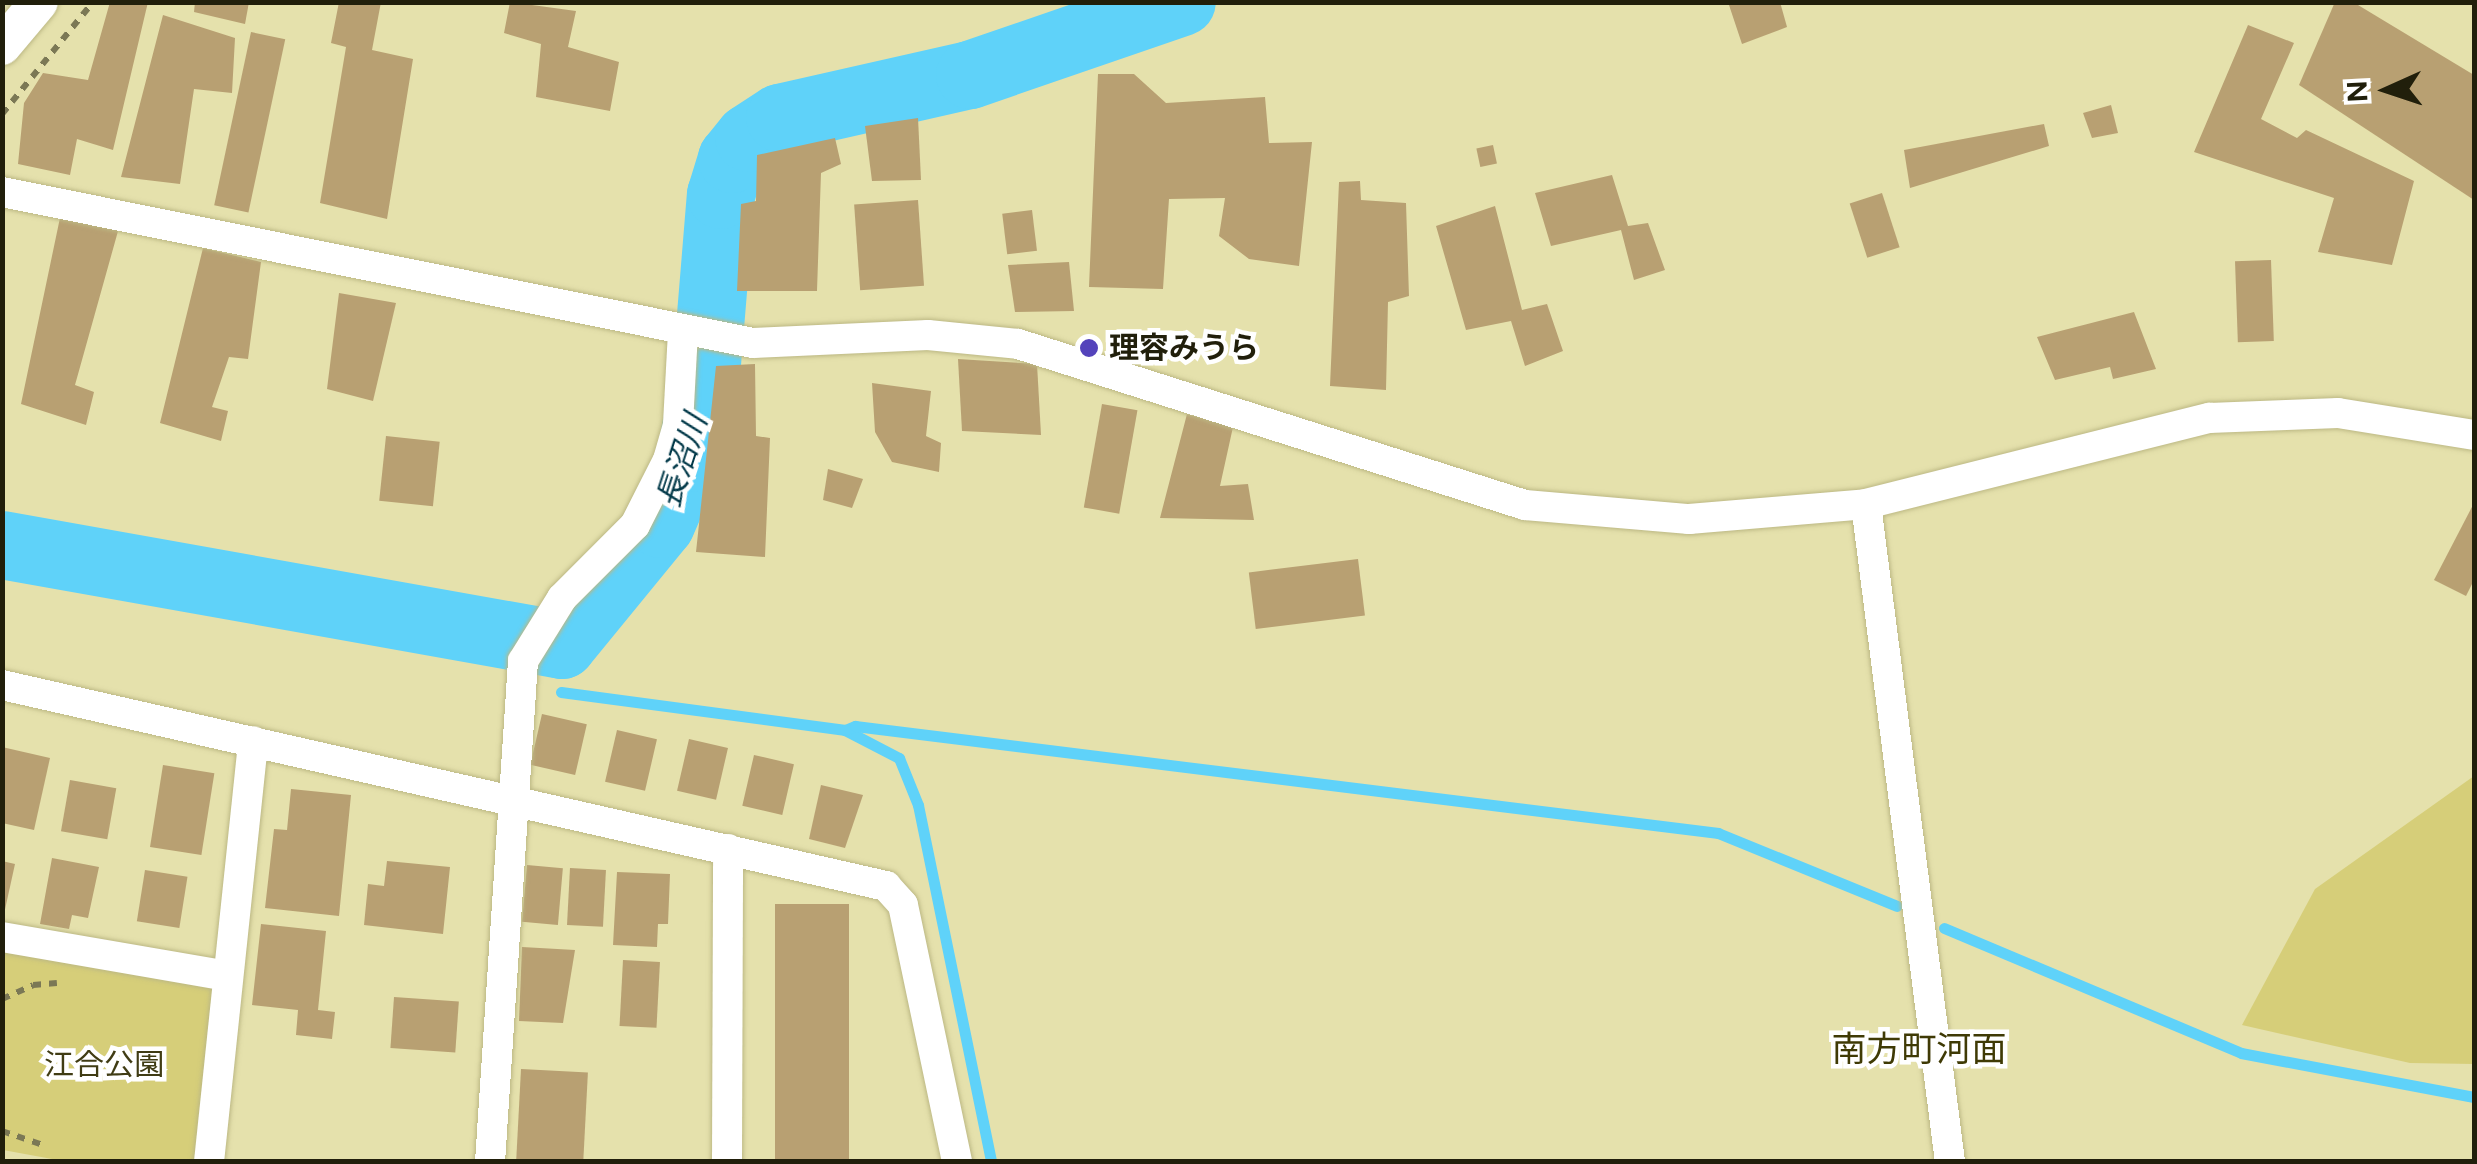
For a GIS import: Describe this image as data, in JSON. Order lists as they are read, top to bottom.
{
  "districts": ["南方町河面"],
  "water": ["長沼川"],
  "parks": ["江合公園"],
  "places": ["理容みうら"],
  "north": "left"
}
